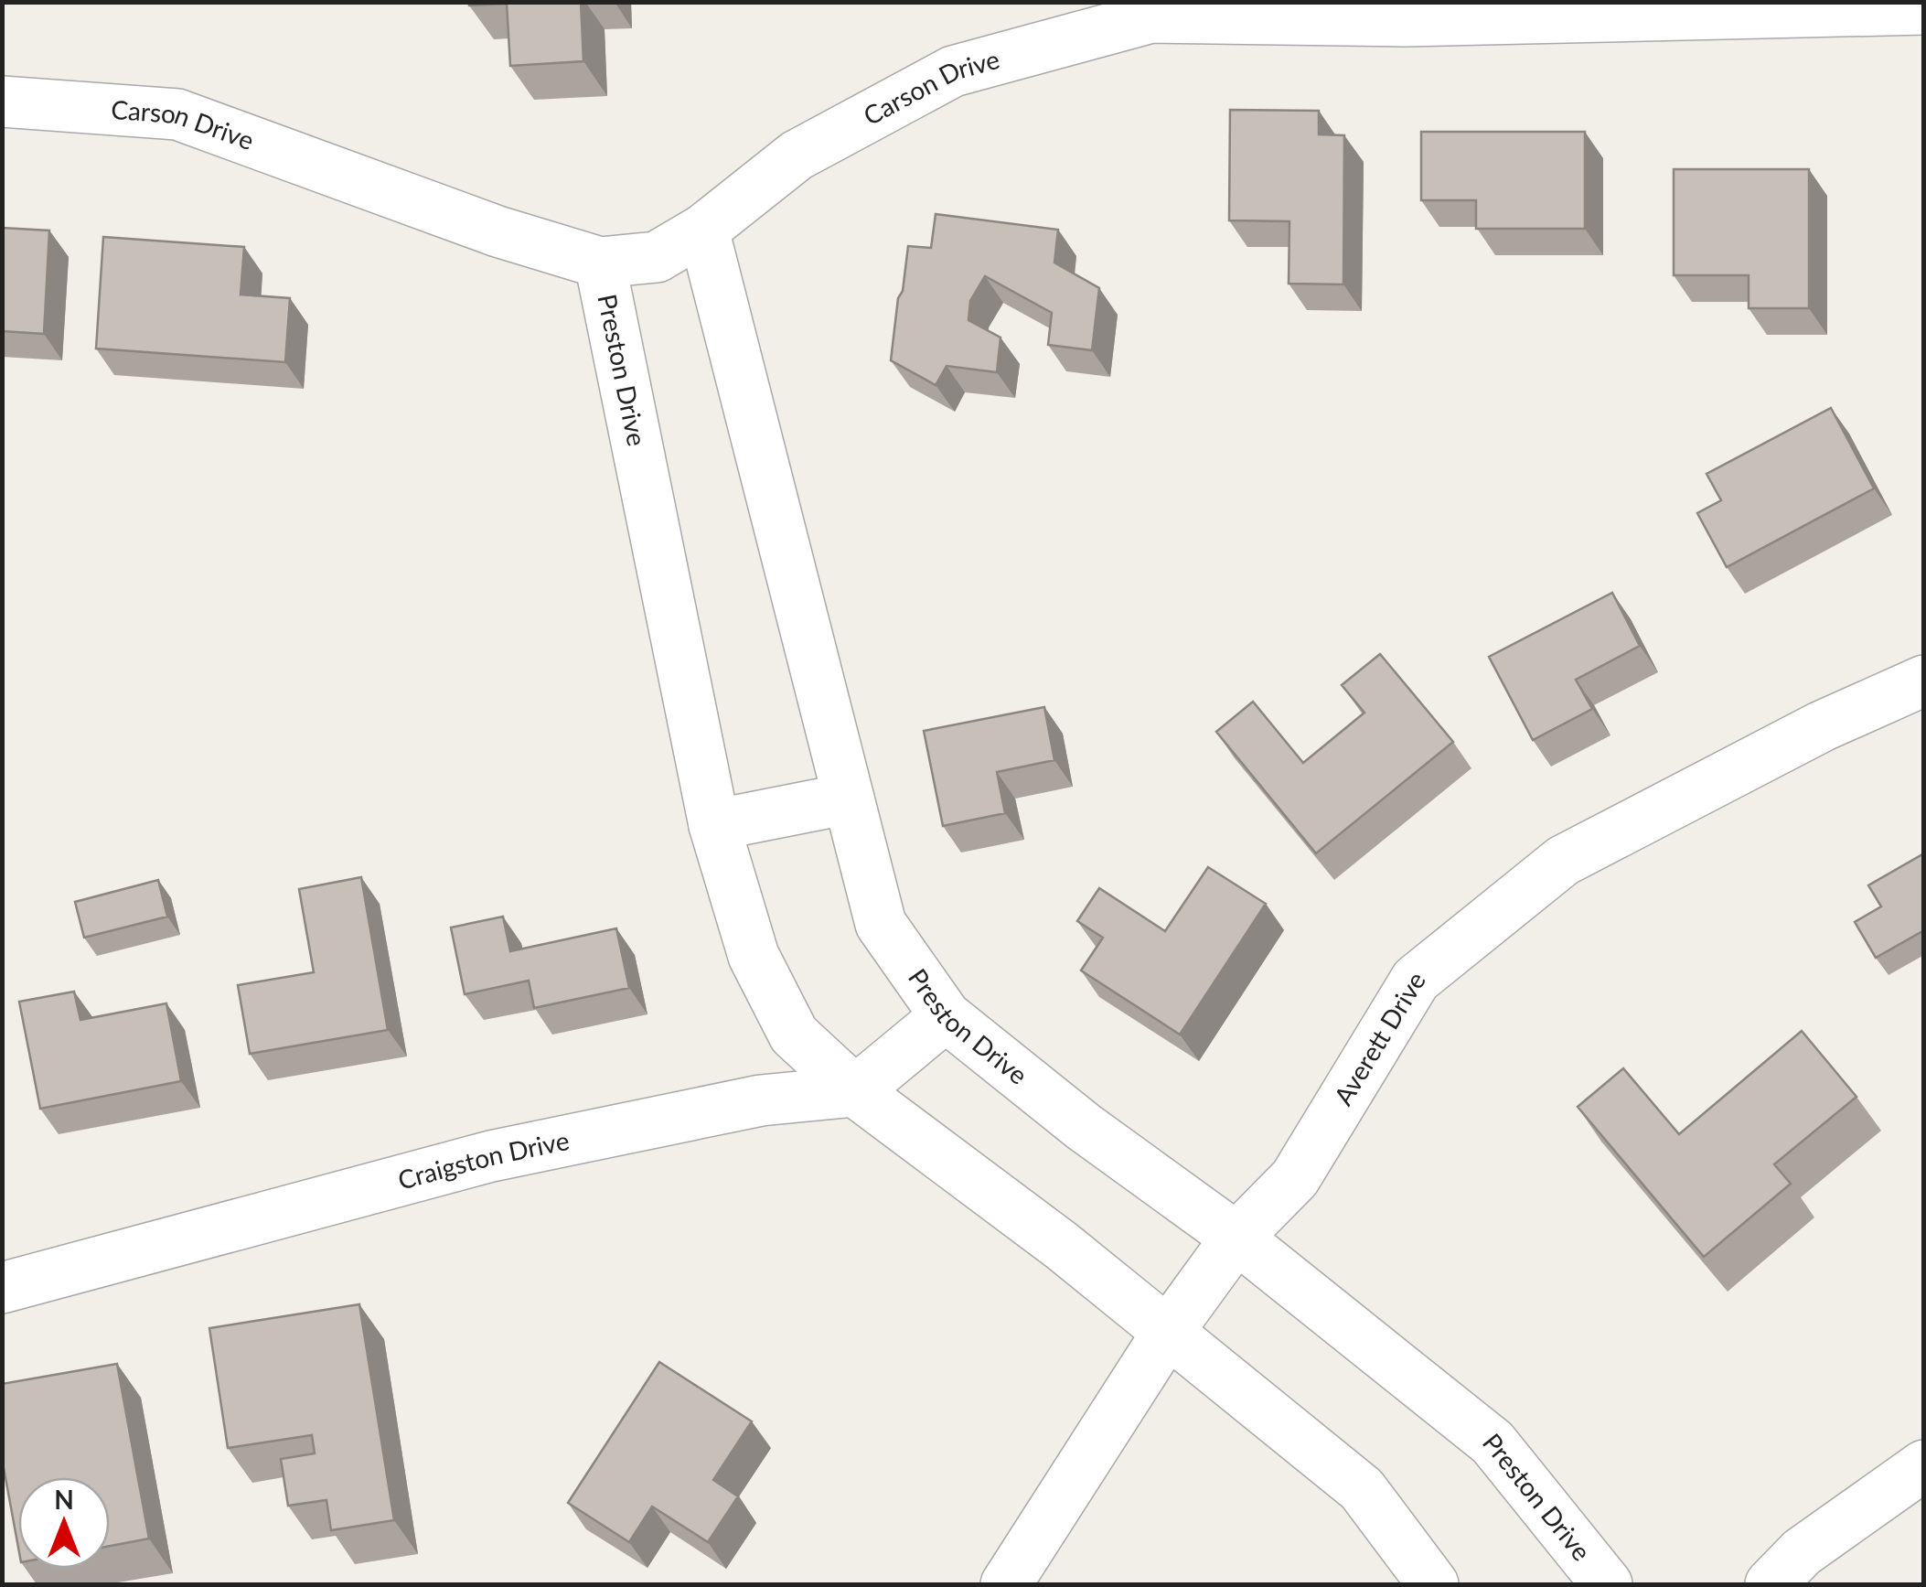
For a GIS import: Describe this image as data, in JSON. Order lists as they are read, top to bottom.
{
  "streets": {
    "street": [
      "Carson Drive",
      "Preston Drive",
      "Averett Drive",
      "Craigston Drive"
    ]
  },
  "crossings": [
    ["Carson Drive", "Preston Drive"],
    ["Preston Drive", "Averett Drive"],
    ["Preston Drive", "Craigston Drive"]
  ],
  "north": "top"
}
